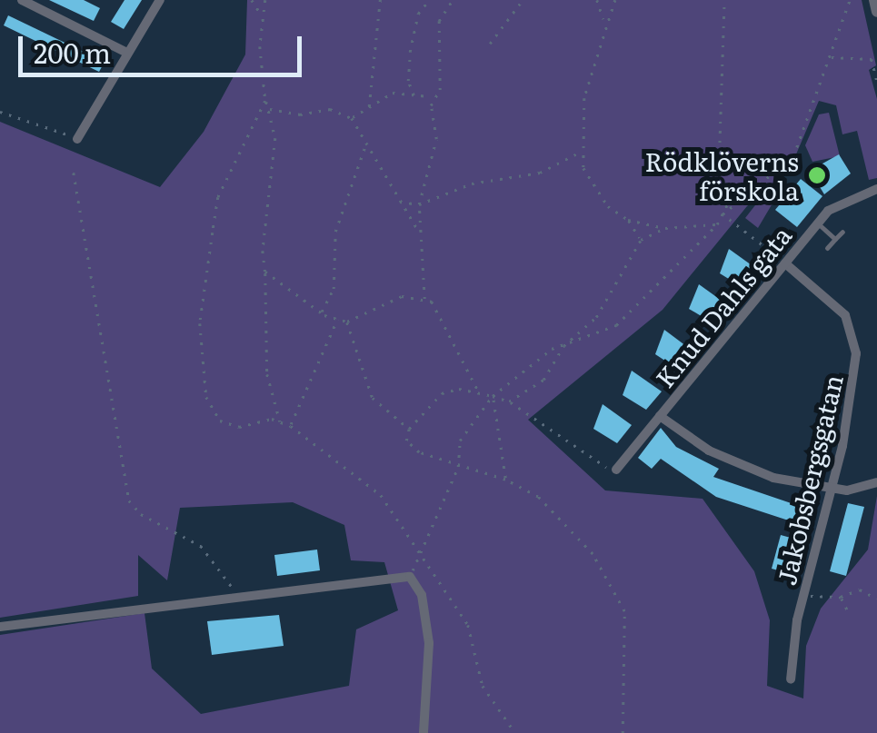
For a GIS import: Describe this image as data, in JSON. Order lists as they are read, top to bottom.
{
  "streets": {
    "street": ["Knud Dahls gata", "Jakobsbergsgatan"]
  },
  "crossings": [
    ["Knud Dahls gata", "Jakobsbergsgatan"]
  ],
  "places": ["Rödklöverns förskola"],
  "scale_bar": "200 m"
}
